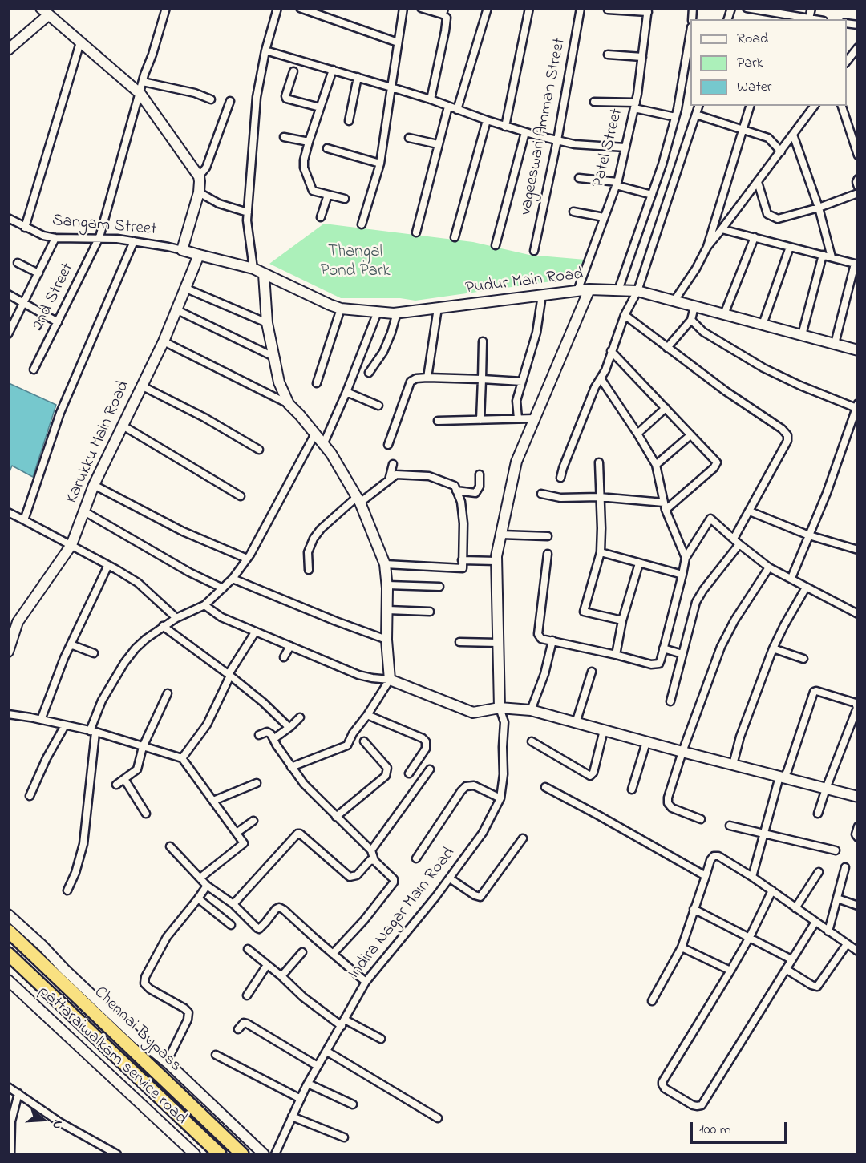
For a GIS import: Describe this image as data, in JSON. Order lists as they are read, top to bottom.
{
  "streets": {
    "highway": ["Chennai Bypass"],
    "street": [
      "vageeswari Amman Street",
      "Patel Street",
      "Sangam Street",
      "Pudur Main Road",
      "2nd Street",
      "Karukku Main Road",
      "Indira Nagar Main Road",
      "pattaraiwalkam service road"
    ]
  },
  "crossings": [
    ["Patel Street", "Pudur Main Road"],
    ["Sangam Street", "2nd Street"],
    ["Pudur Main Road", "Karukku Main Road"]
  ],
  "parks": ["Thangal Pond Park"],
  "legend": ["Road", "Park", "Water"],
  "scale_bar": "100 m",
  "north": "right"
}
